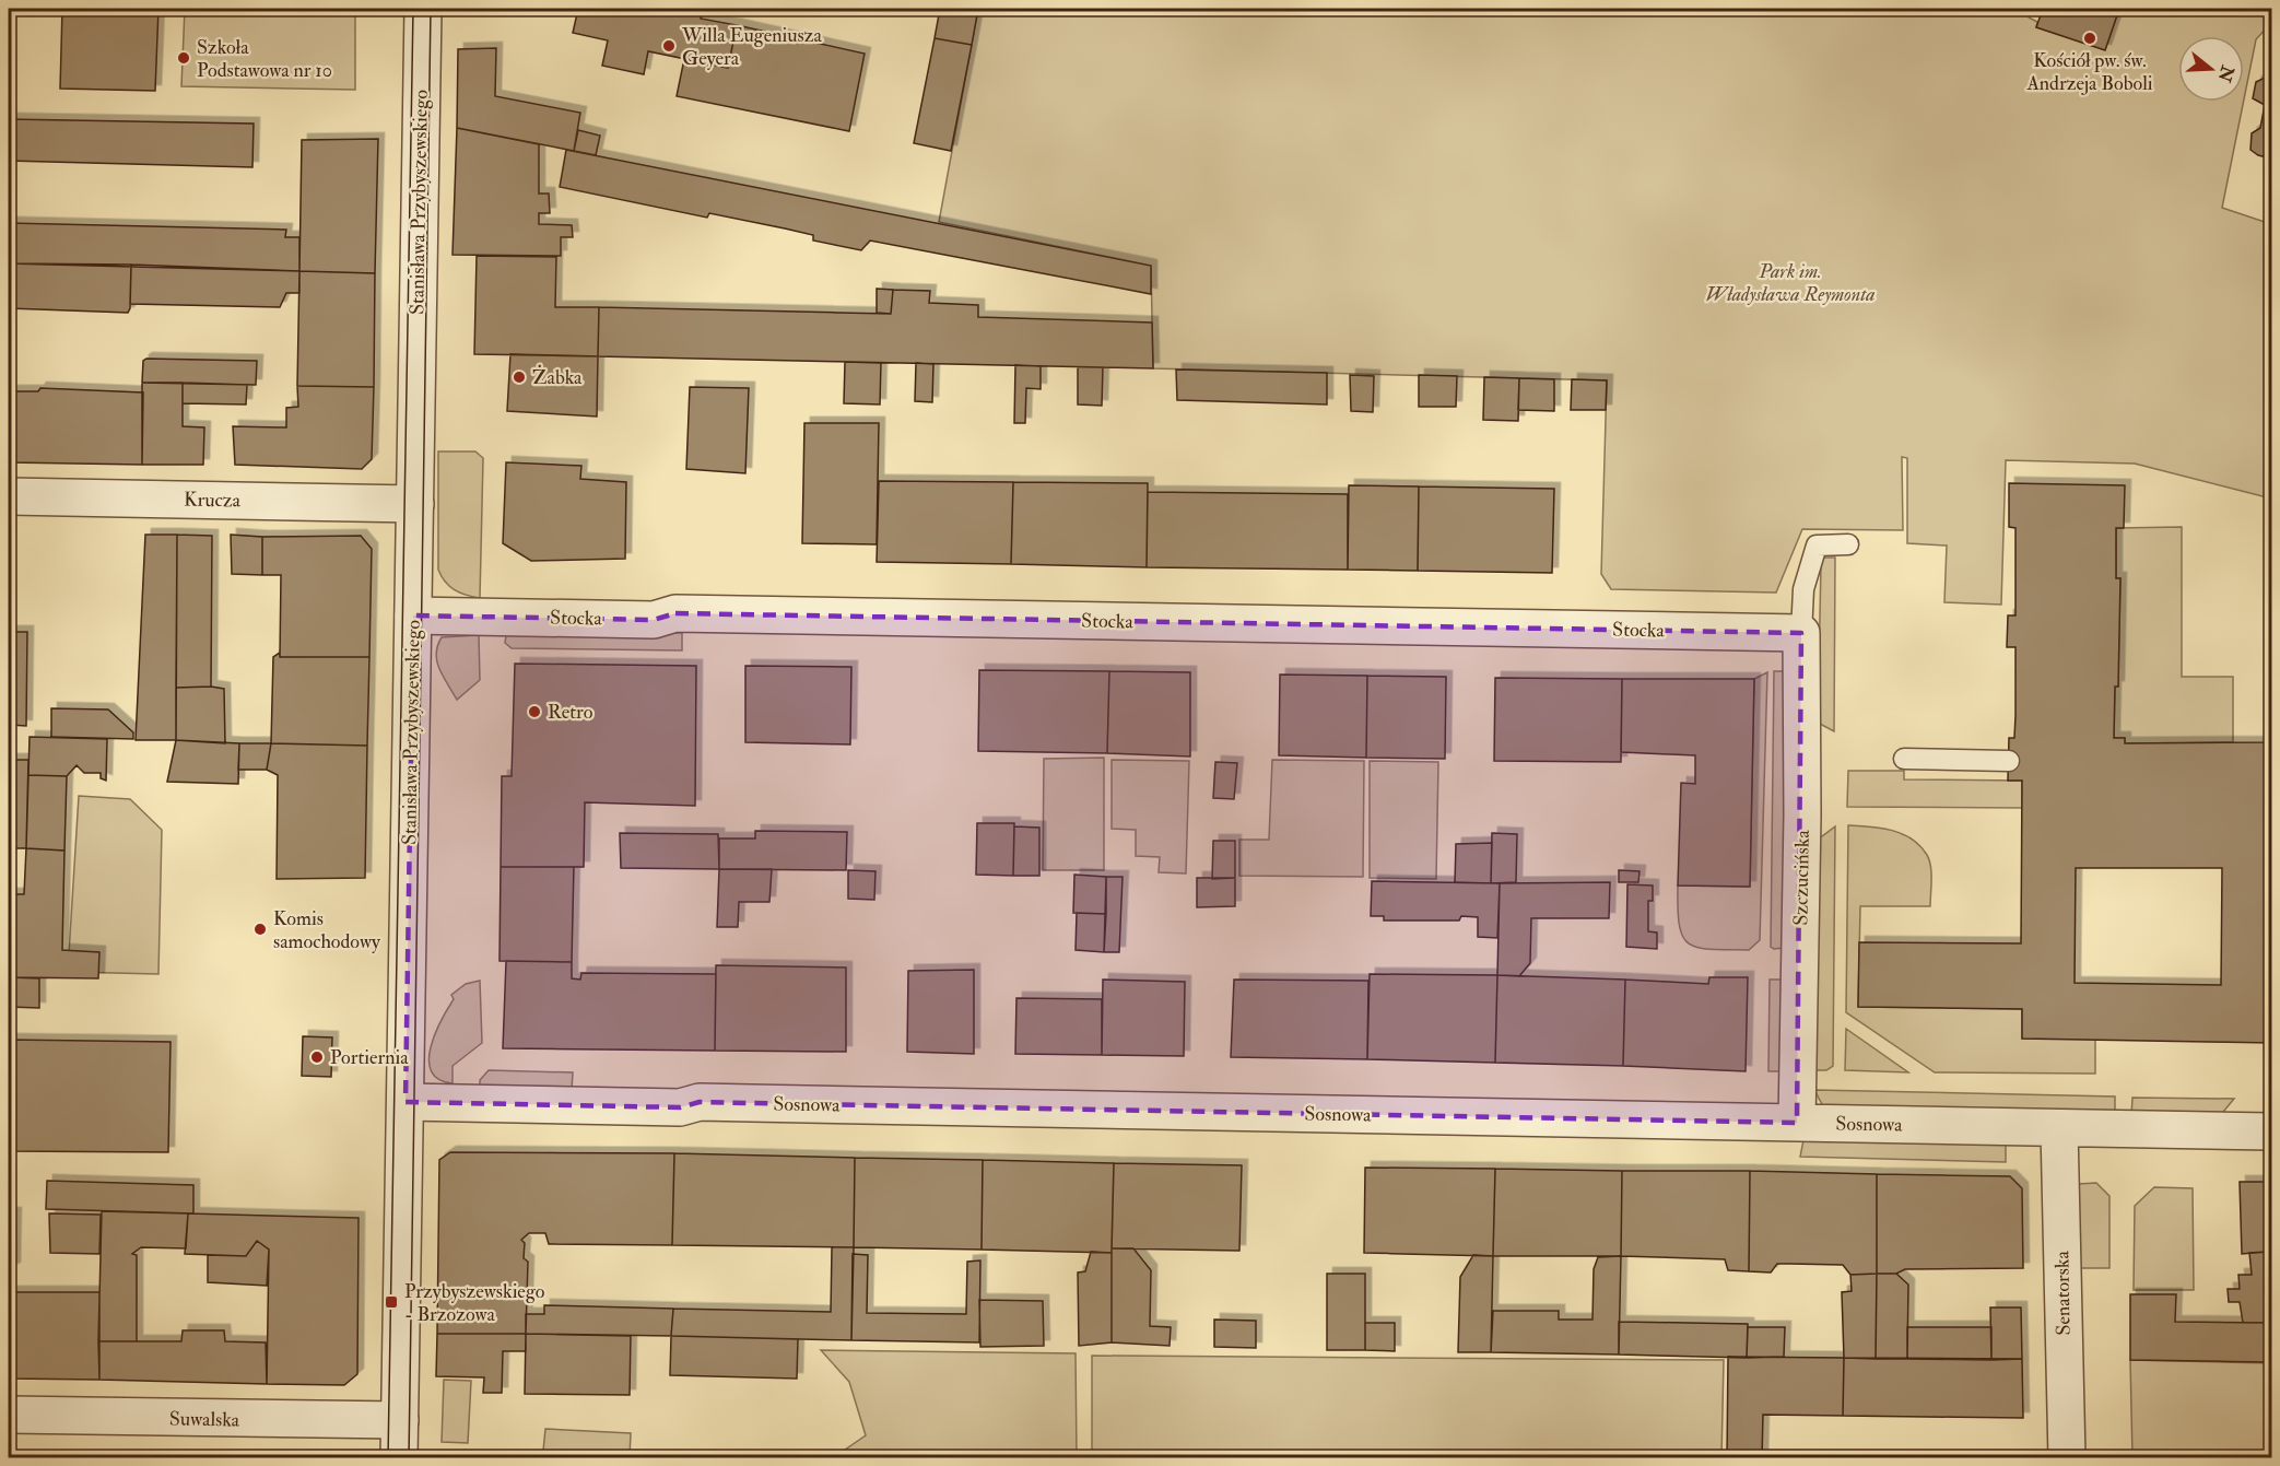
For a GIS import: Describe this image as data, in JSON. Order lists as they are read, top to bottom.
{
  "streets": {
    "street": [
      "Stanisława Przybyszewskiego",
      "Krucza",
      "Stocka",
      "Szczucińska",
      "Sosnowa",
      "Senatorska",
      "Suwalska"
    ]
  },
  "crossings": [
    ["Stanisława Przybyszewskiego", "Krucza"],
    ["Stanisława Przybyszewskiego", "Stocka"],
    ["Stanisława Przybyszewskiego", "Sosnowa"],
    ["Stanisława Przybyszewskiego", "Suwalska"],
    ["Stocka", "Szczucińska"],
    ["Szczucińska", "Sosnowa"],
    ["Sosnowa", "Senatorska"]
  ],
  "parks": ["Park im. Władysława Reymonta"],
  "places": {
    "other": [
      "Kościół pw. św. Andrzeja Boboli",
      "Willa Eugeniusza Geyera",
      "Szkoła Podstawowa nr 10",
      "Żabka",
      "Retro",
      "Komis samochodowy",
      "Portiernia"
    ],
    "transit": ["Przybyszewskiego - Brzozowa"]
  },
  "north": "right"
}
